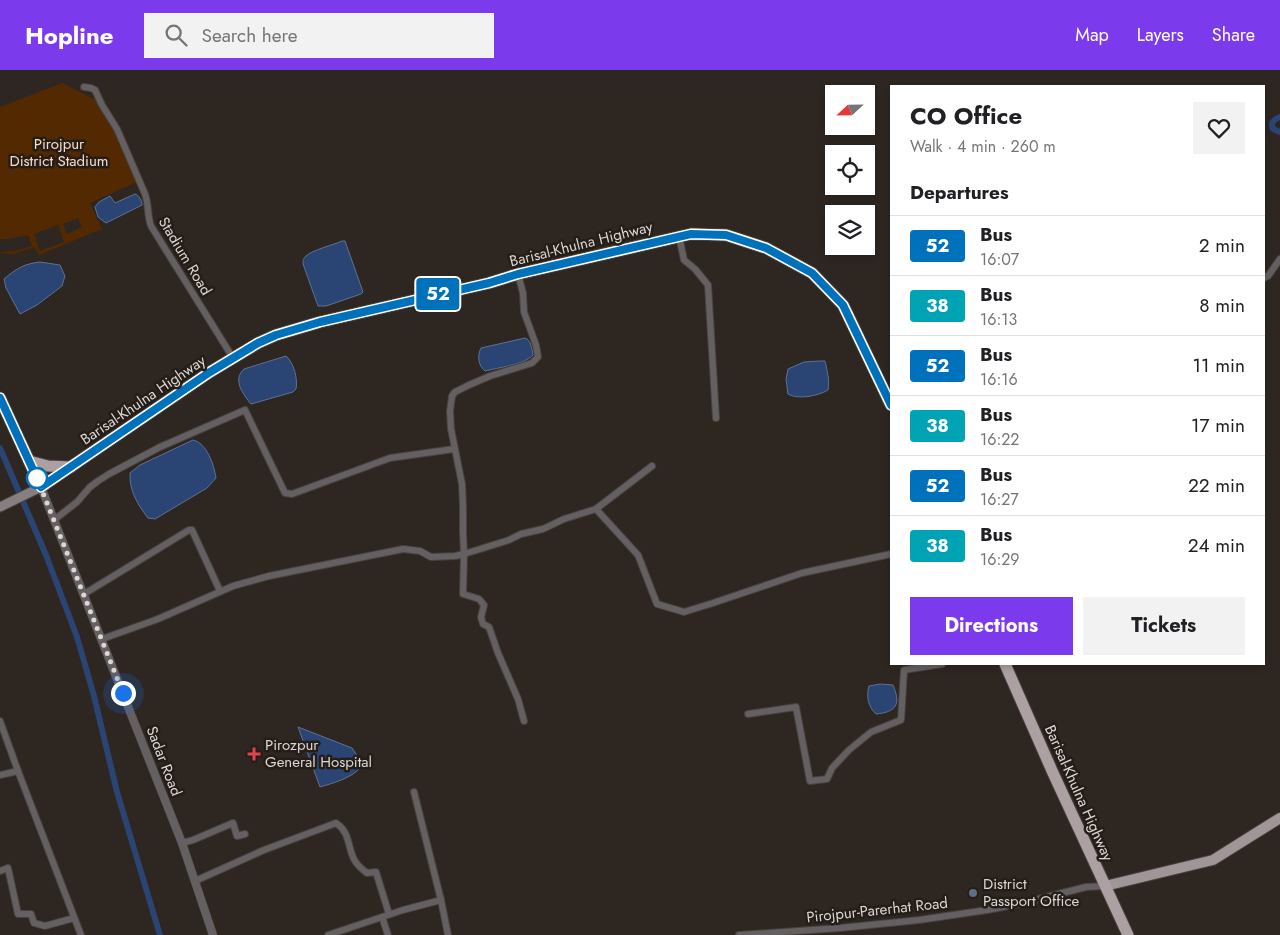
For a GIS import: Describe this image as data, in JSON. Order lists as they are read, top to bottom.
{
  "streets": {
    "highway": ["Barisal-Khulna Highway"],
    "street": ["Stadium Road", "Sadar Road", "Pirojpur-Parerhat Road"]
  },
  "crossings": [
    ["Barisal-Khulna Highway", "Stadium Road"],
    ["Barisal-Khulna Highway", "Sadar Road"],
    ["Barisal-Khulna Highway", "Pirojpur-Parerhat Road"]
  ],
  "parks": ["Pirojpur District Stadium"],
  "places": {
    "health": ["Pirozpur General Hospital"],
    "other": ["District Passport Office"]
  },
  "lines": ["bus line 52"],
  "north": "left",
  "page": {
    "header": "Hopline",
    "search": "Search here",
    "nav": ["Map", "Layers", "Share"],
    "on_map": "52",
    "heading": [
      ["CO Office", "Walk · 4 min · 260 m"],
      "Departures"
    ],
    "list": [
      {
        "mark": "52",
        "name": "Bus",
        "note": "16:07",
        "value": "2 min"
      },
      {
        "mark": "38",
        "name": "Bus",
        "note": "16:13",
        "value": "8 min"
      },
      {
        "mark": "52",
        "name": "Bus",
        "note": "16:16",
        "value": "11 min"
      },
      {
        "mark": "38",
        "name": "Bus",
        "note": "16:22",
        "value": "17 min"
      },
      {
        "mark": "52",
        "name": "Bus",
        "note": "16:27",
        "value": "22 min"
      },
      {
        "mark": "38",
        "name": "Bus",
        "note": "16:29",
        "value": "24 min"
      }
    ],
    "buttons": ["Directions", "Tickets"]
  }
}
